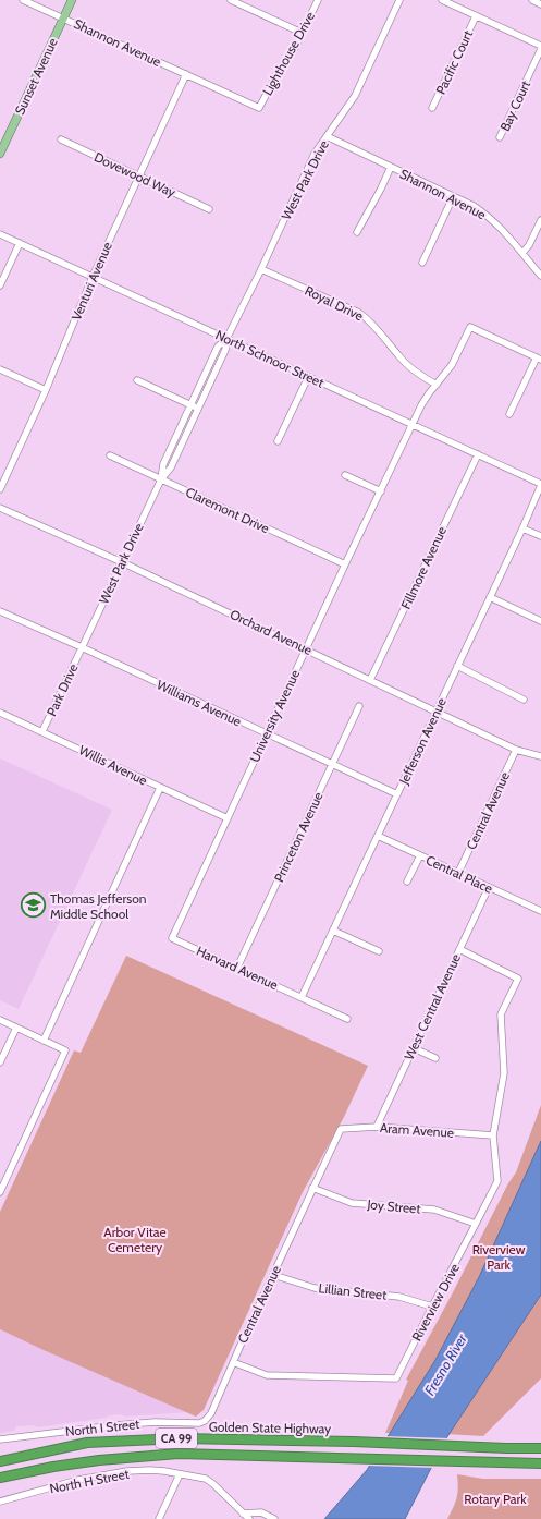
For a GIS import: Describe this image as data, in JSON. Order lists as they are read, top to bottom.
{
  "streets": {
    "highway": ["Golden State Highway", "CA 99"],
    "main road": ["Sunset Avenue"],
    "street": [
      "Shannon Avenue",
      "Lighthouse Drive",
      "Pacific Court",
      "Bay Court",
      "Dovewood Way",
      "West Park Drive",
      "Venturi Avenue",
      "Royal Drive",
      "North Schnoor Street",
      "Claremont Drive",
      "Fillmore Avenue",
      "Orchard Avenue",
      "Park Drive",
      "Williams Avenue",
      "University Avenue",
      "Jefferson Avenue",
      "Willis Avenue",
      "Central Avenue",
      "Princeton Avenue",
      "Central Place",
      "Harvard Avenue",
      "West Central Avenue",
      "Aram Avenue",
      "Joy Street",
      "Lillian Street",
      "Riverview Drive",
      "North I Street",
      "North H Street"
    ]
  },
  "crossings": [
    ["Shannon Avenue", "Lighthouse Drive"],
    ["Shannon Avenue", "Sunset Avenue"],
    ["Shannon Avenue", "West Park Drive"],
    ["Shannon Avenue", "Venturi Avenue"],
    ["Dovewood Way", "Venturi Avenue"],
    ["West Park Drive", "Royal Drive"],
    ["West Park Drive", "North Schnoor Street"],
    ["West Park Drive", "Claremont Drive"],
    ["West Park Drive", "Orchard Avenue"],
    ["West Park Drive", "Park Drive"],
    ["West Park Drive", "Williams Avenue"],
    ["Venturi Avenue", "North Schnoor Street"],
    ["Royal Drive", "University Avenue"],
    ["North Schnoor Street", "Fillmore Avenue"],
    ["North Schnoor Street", "University Avenue"],
    ["North Schnoor Street", "Jefferson Avenue"],
    ["Claremont Drive", "University Avenue"],
    ["Fillmore Avenue", "Orchard Avenue"],
    ["Orchard Avenue", "University Avenue"],
    ["Orchard Avenue", "Jefferson Avenue"],
    ["Orchard Avenue", "Central Avenue"],
    ["Park Drive", "Williams Avenue"],
    ["Park Drive", "Willis Avenue"],
    ["Williams Avenue", "University Avenue"],
    ["Williams Avenue", "Jefferson Avenue"],
    ["Williams Avenue", "Princeton Avenue"],
    ["University Avenue", "Willis Avenue"],
    ["University Avenue", "Harvard Avenue"],
    ["Jefferson Avenue", "Central Place"],
    ["Jefferson Avenue", "Harvard Avenue"],
    ["Central Avenue", "Central Place"],
    ["Central Avenue", "Aram Avenue"],
    ["Central Avenue", "Joy Street"],
    ["Central Avenue", "Lillian Street"],
    ["Central Avenue", "Riverview Drive"],
    ["Central Avenue", "North I Street"],
    ["Princeton Avenue", "Harvard Avenue"],
    ["Central Place", "West Central Avenue"],
    ["West Central Avenue", "Aram Avenue"],
    ["West Central Avenue", "Riverview Drive"],
    ["Aram Avenue", "Joy Street"],
    ["Aram Avenue", "Riverview Drive"],
    ["Joy Street", "Riverview Drive"],
    ["Lillian Street", "Riverview Drive"]
  ],
  "water": ["Fresno River"],
  "parks": ["Arbor Vitae Cemetery", "Riverview Park", "Rotary Park"],
  "places": {
    "school or university": ["Thomas Jefferson Middle School"]
  }
}
